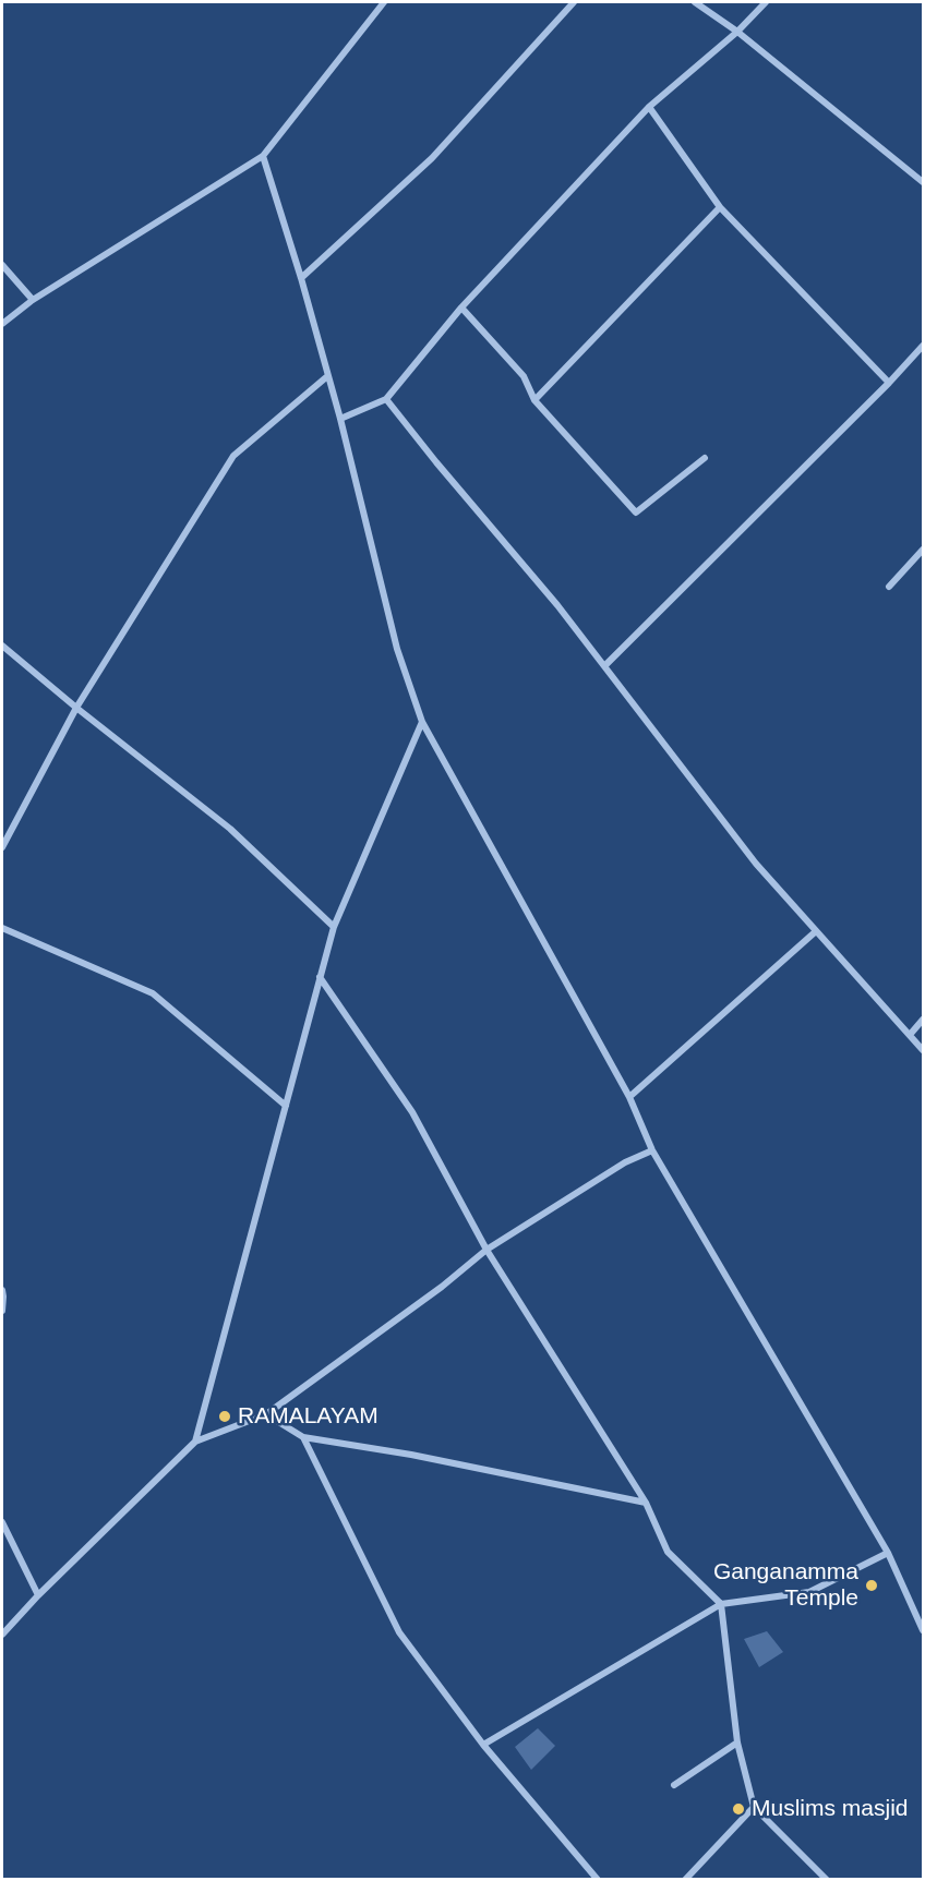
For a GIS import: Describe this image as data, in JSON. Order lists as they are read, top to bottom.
{
  "places": ["RAMALAYAM", "Ganganamma Temple", "Muslims masjid"]
}
